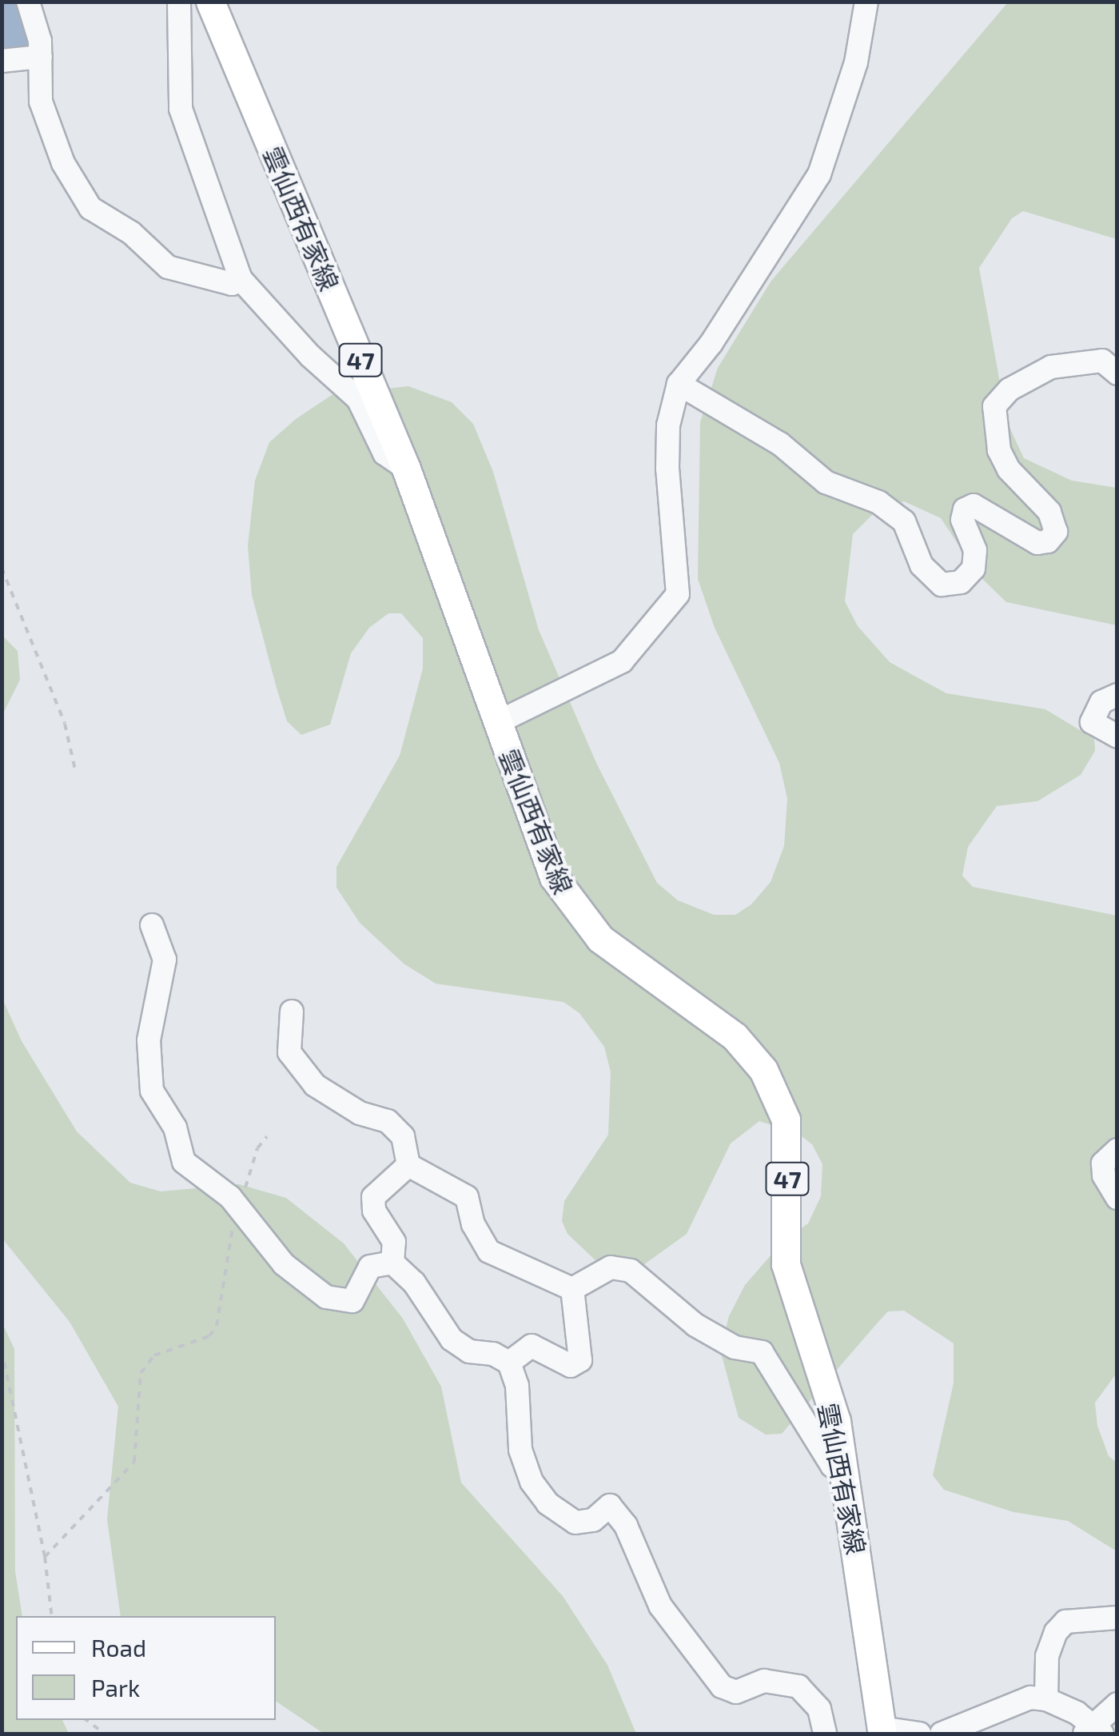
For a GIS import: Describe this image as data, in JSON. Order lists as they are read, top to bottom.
{
  "streets": {
    "main road": ["雲仙西有家線", "47"]
  },
  "legend": ["Road", "Park"]
}
